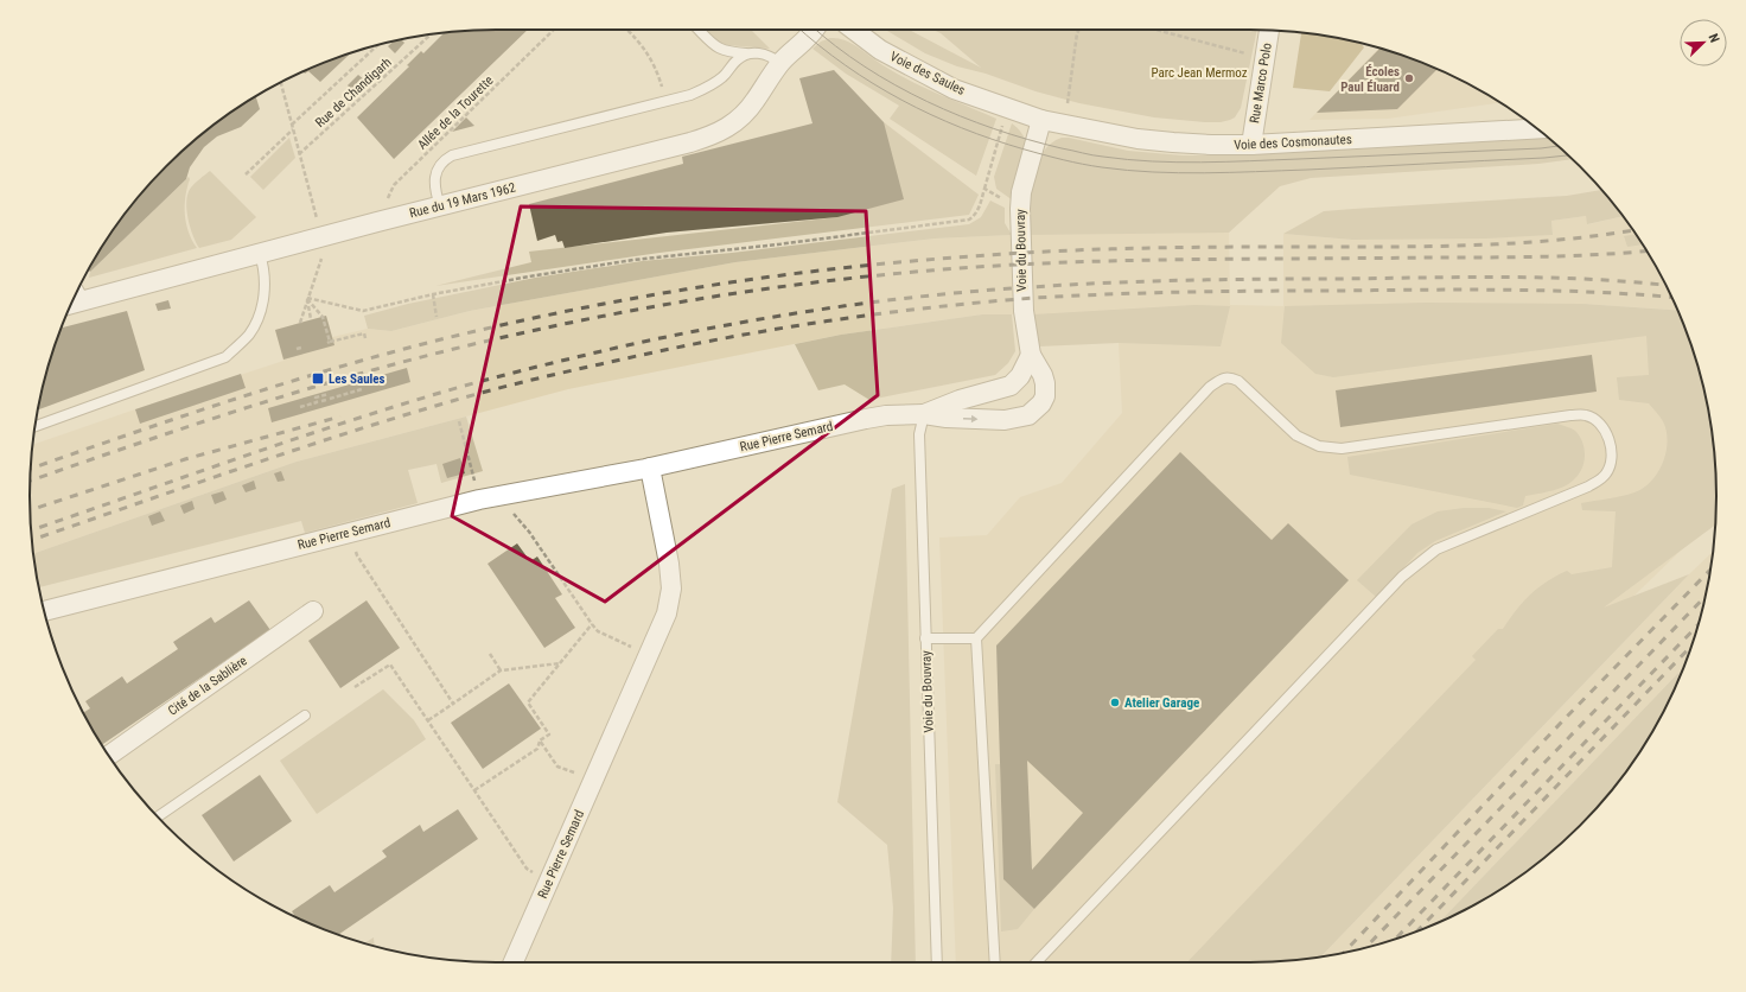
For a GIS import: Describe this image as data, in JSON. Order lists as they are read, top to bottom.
{
  "streets": {
    "street": [
      "Voie des Saules",
      "Rue Marco Polo",
      "Voie des Cosmonautes",
      "Rue du 19 Mars 1962",
      "Voie du Bouvray",
      "Rue Pierre Semard",
      "Cité de la Sablière"
    ],
    "path": ["Rue de Chandigarh", "Allée de la Tourette"]
  },
  "crossings": [
    ["Voie des Saules", "Voie des Cosmonautes"],
    ["Voie des Saules", "Voie du Bouvray"],
    ["Rue Marco Polo", "Voie des Cosmonautes"],
    ["Allée de la Tourette", "Rue du 19 Mars 1962"],
    ["Voie des Cosmonautes", "Voie du Bouvray"],
    ["Voie du Bouvray", "Rue Pierre Semard"]
  ],
  "parks": ["Parc Jean Mermoz"],
  "places": {
    "other": ["Écoles Paul Éluard", "Atelier Garage"],
    "transit": ["Les Saules"]
  },
  "north": "top right"
}
